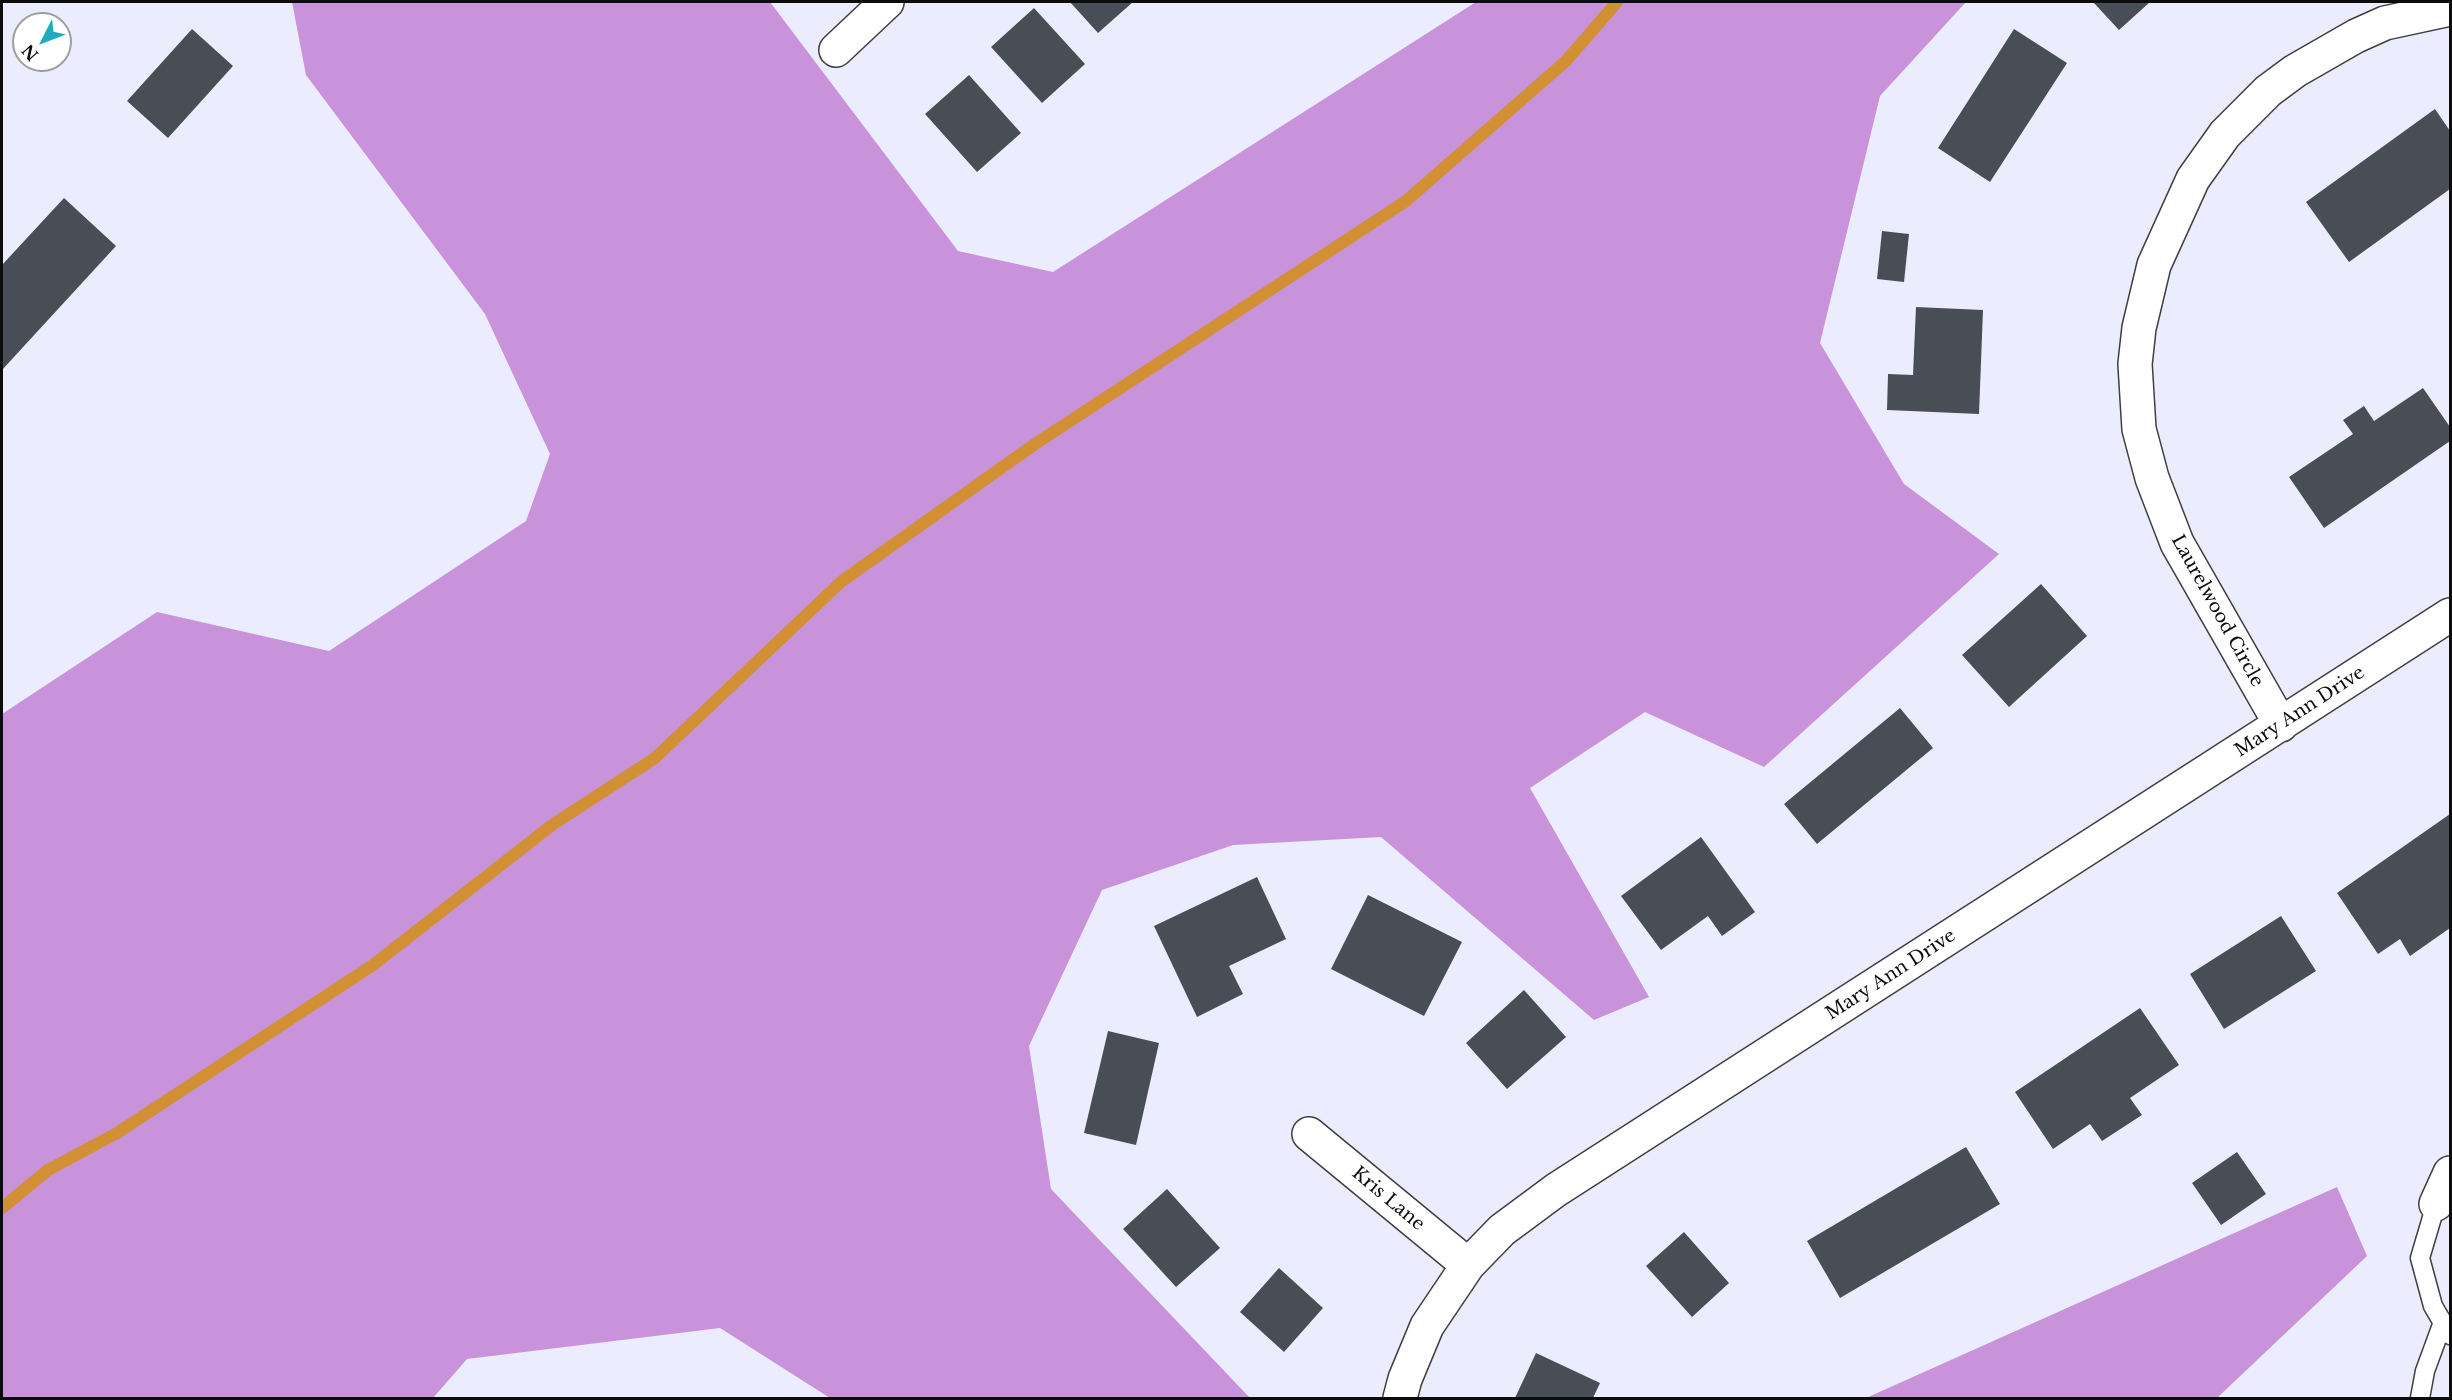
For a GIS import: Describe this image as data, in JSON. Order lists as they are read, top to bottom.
{
  "streets": {
    "street": ["Laurelwood Circle", "Mary Ann Drive", "Kris Lane"]
  },
  "crossings": [
    ["Laurelwood Circle", "Mary Ann Drive"],
    ["Mary Ann Drive", "Kris Lane"]
  ],
  "north": "bottom left"
}
